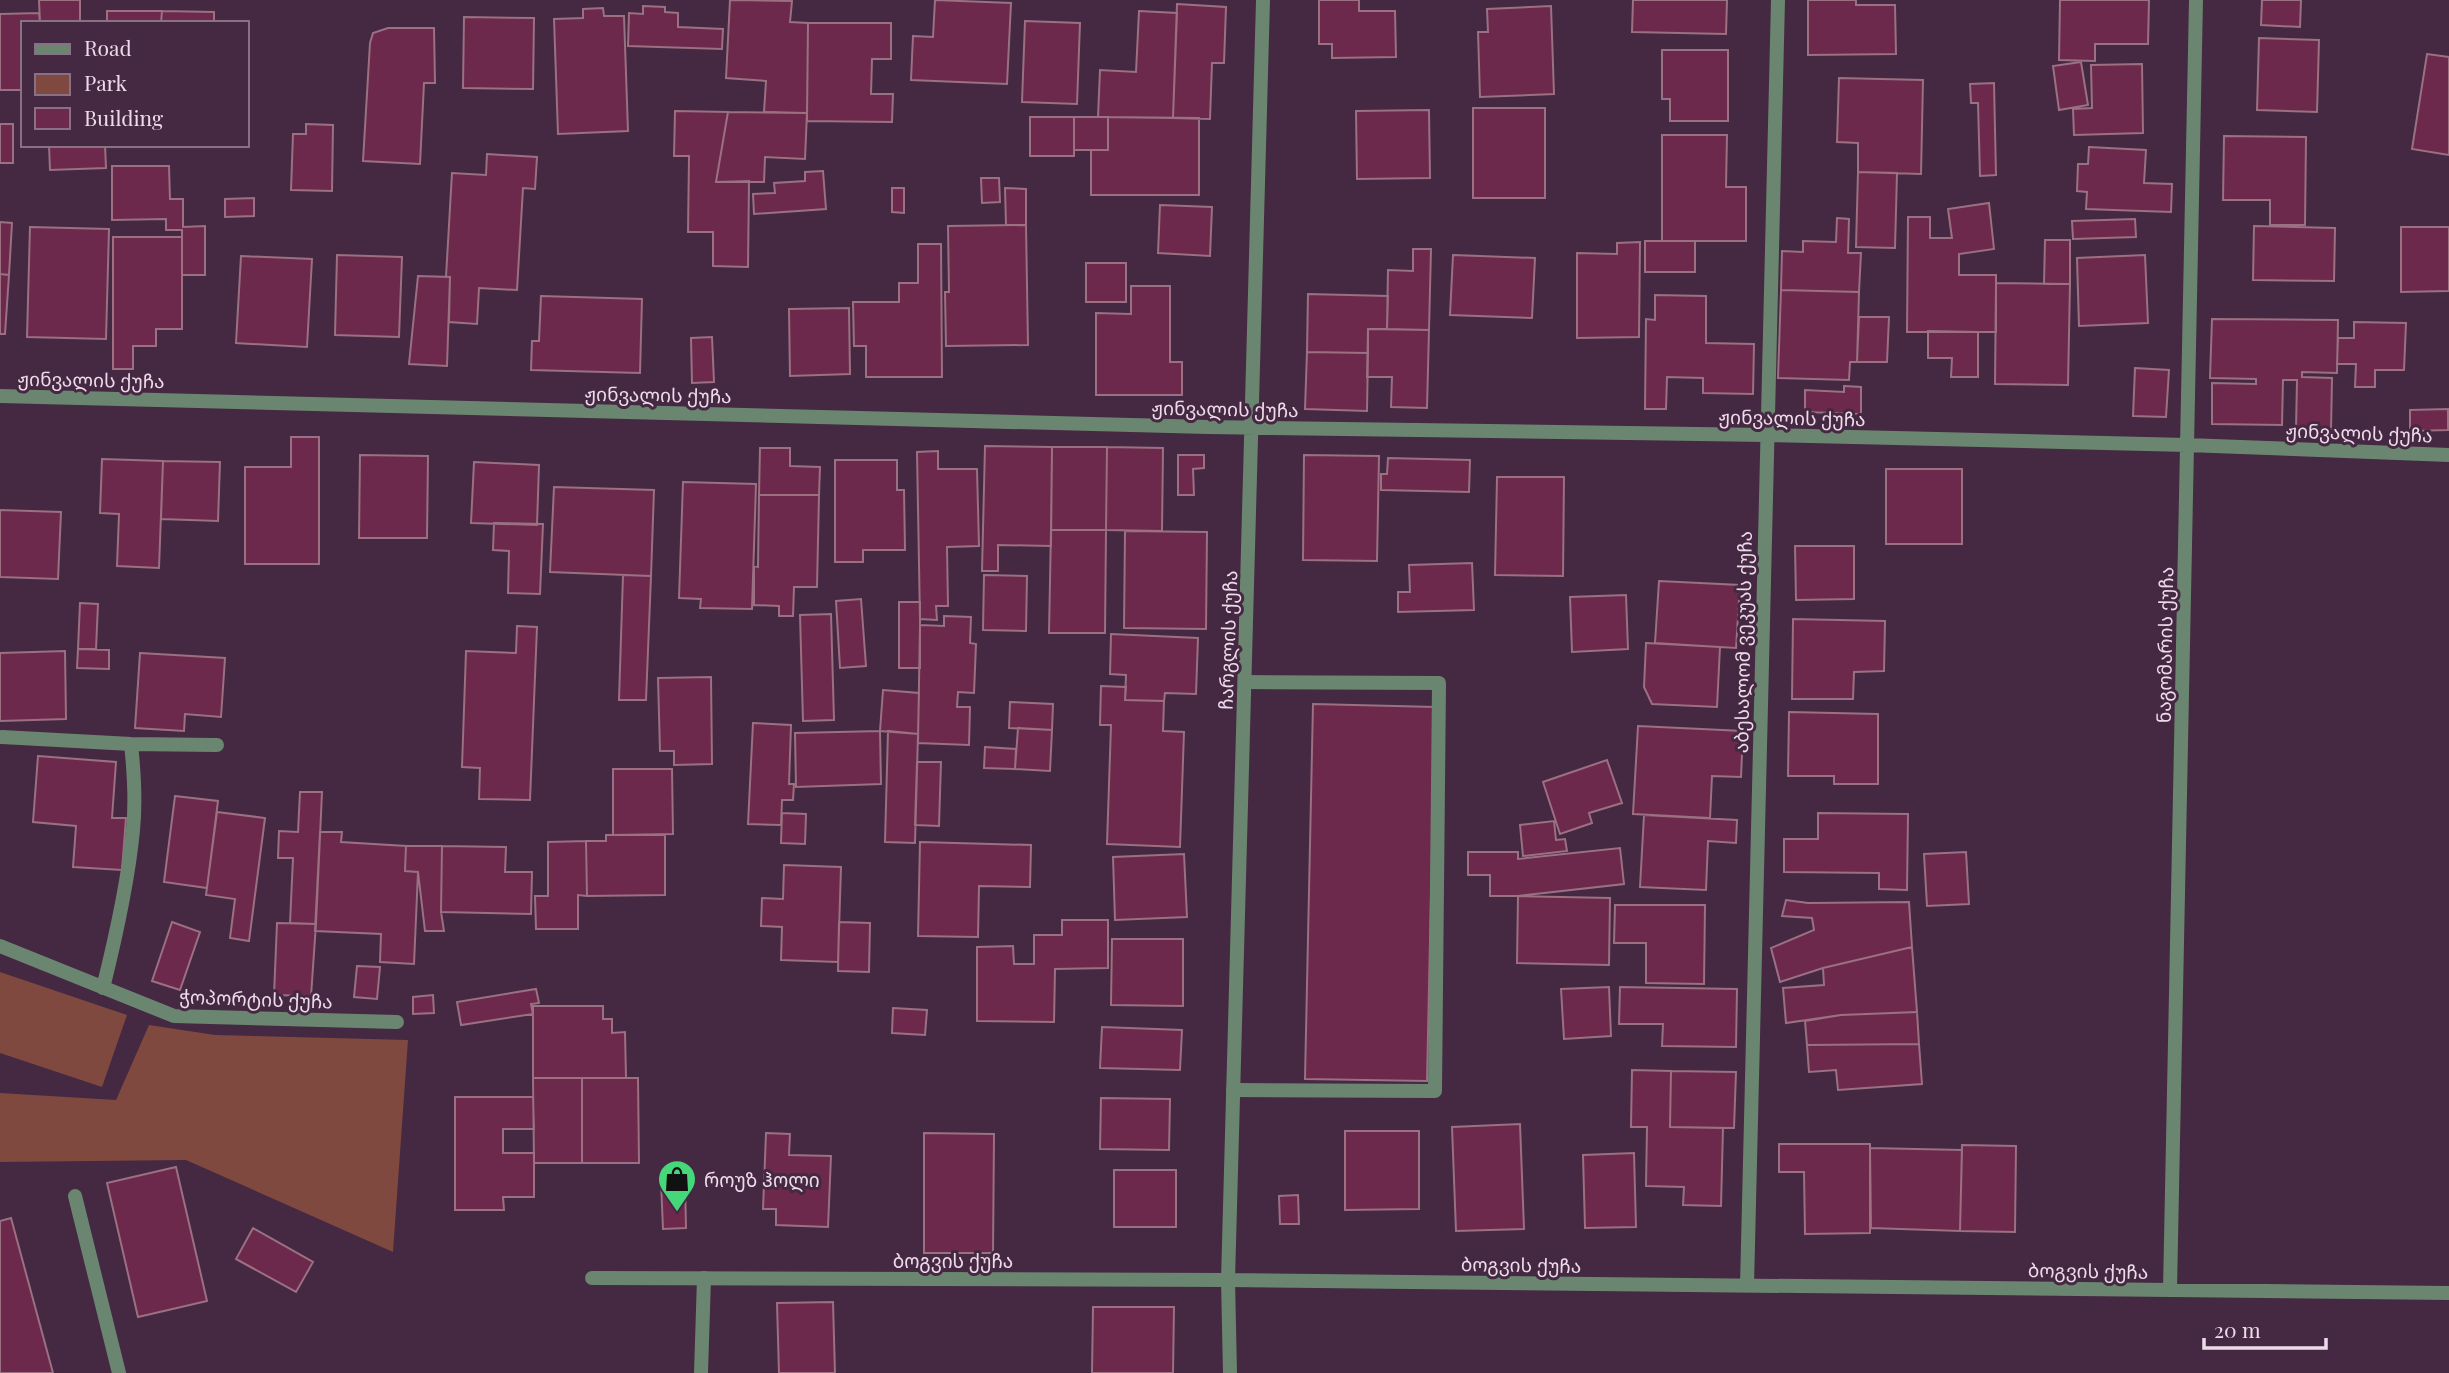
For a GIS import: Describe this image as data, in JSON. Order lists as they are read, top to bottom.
{
  "streets": {
    "street": [
      "ჟინვალის ქუჩა",
      "ჩარგლის ქუჩა",
      "აბესალომ ვეკუას ქუჩა",
      "ნაგომარის ქუჩა",
      "ჭოპორტის ქუჩა",
      "ბოგვის ქუჩა"
    ]
  },
  "crossings": [
    ["ჟინვალის ქუჩა", "ჩარგლის ქუჩა"],
    ["ჟინვალის ქუჩა", "აბესალომ ვეკუას ქუჩა"],
    ["ჟინვალის ქუჩა", "ნაგომარის ქუჩა"],
    ["ჩარგლის ქუჩა", "ბოგვის ქუჩა"],
    ["აბესალომ ვეკუას ქუჩა", "ბოგვის ქუჩა"],
    ["ნაგომარის ქუჩა", "ბოგვის ქუჩა"]
  ],
  "places": {
    "shop": ["როუზ ჰოლი"]
  },
  "legend": ["Road", "Park", "Building"],
  "scale_bar": "20 m"
}
